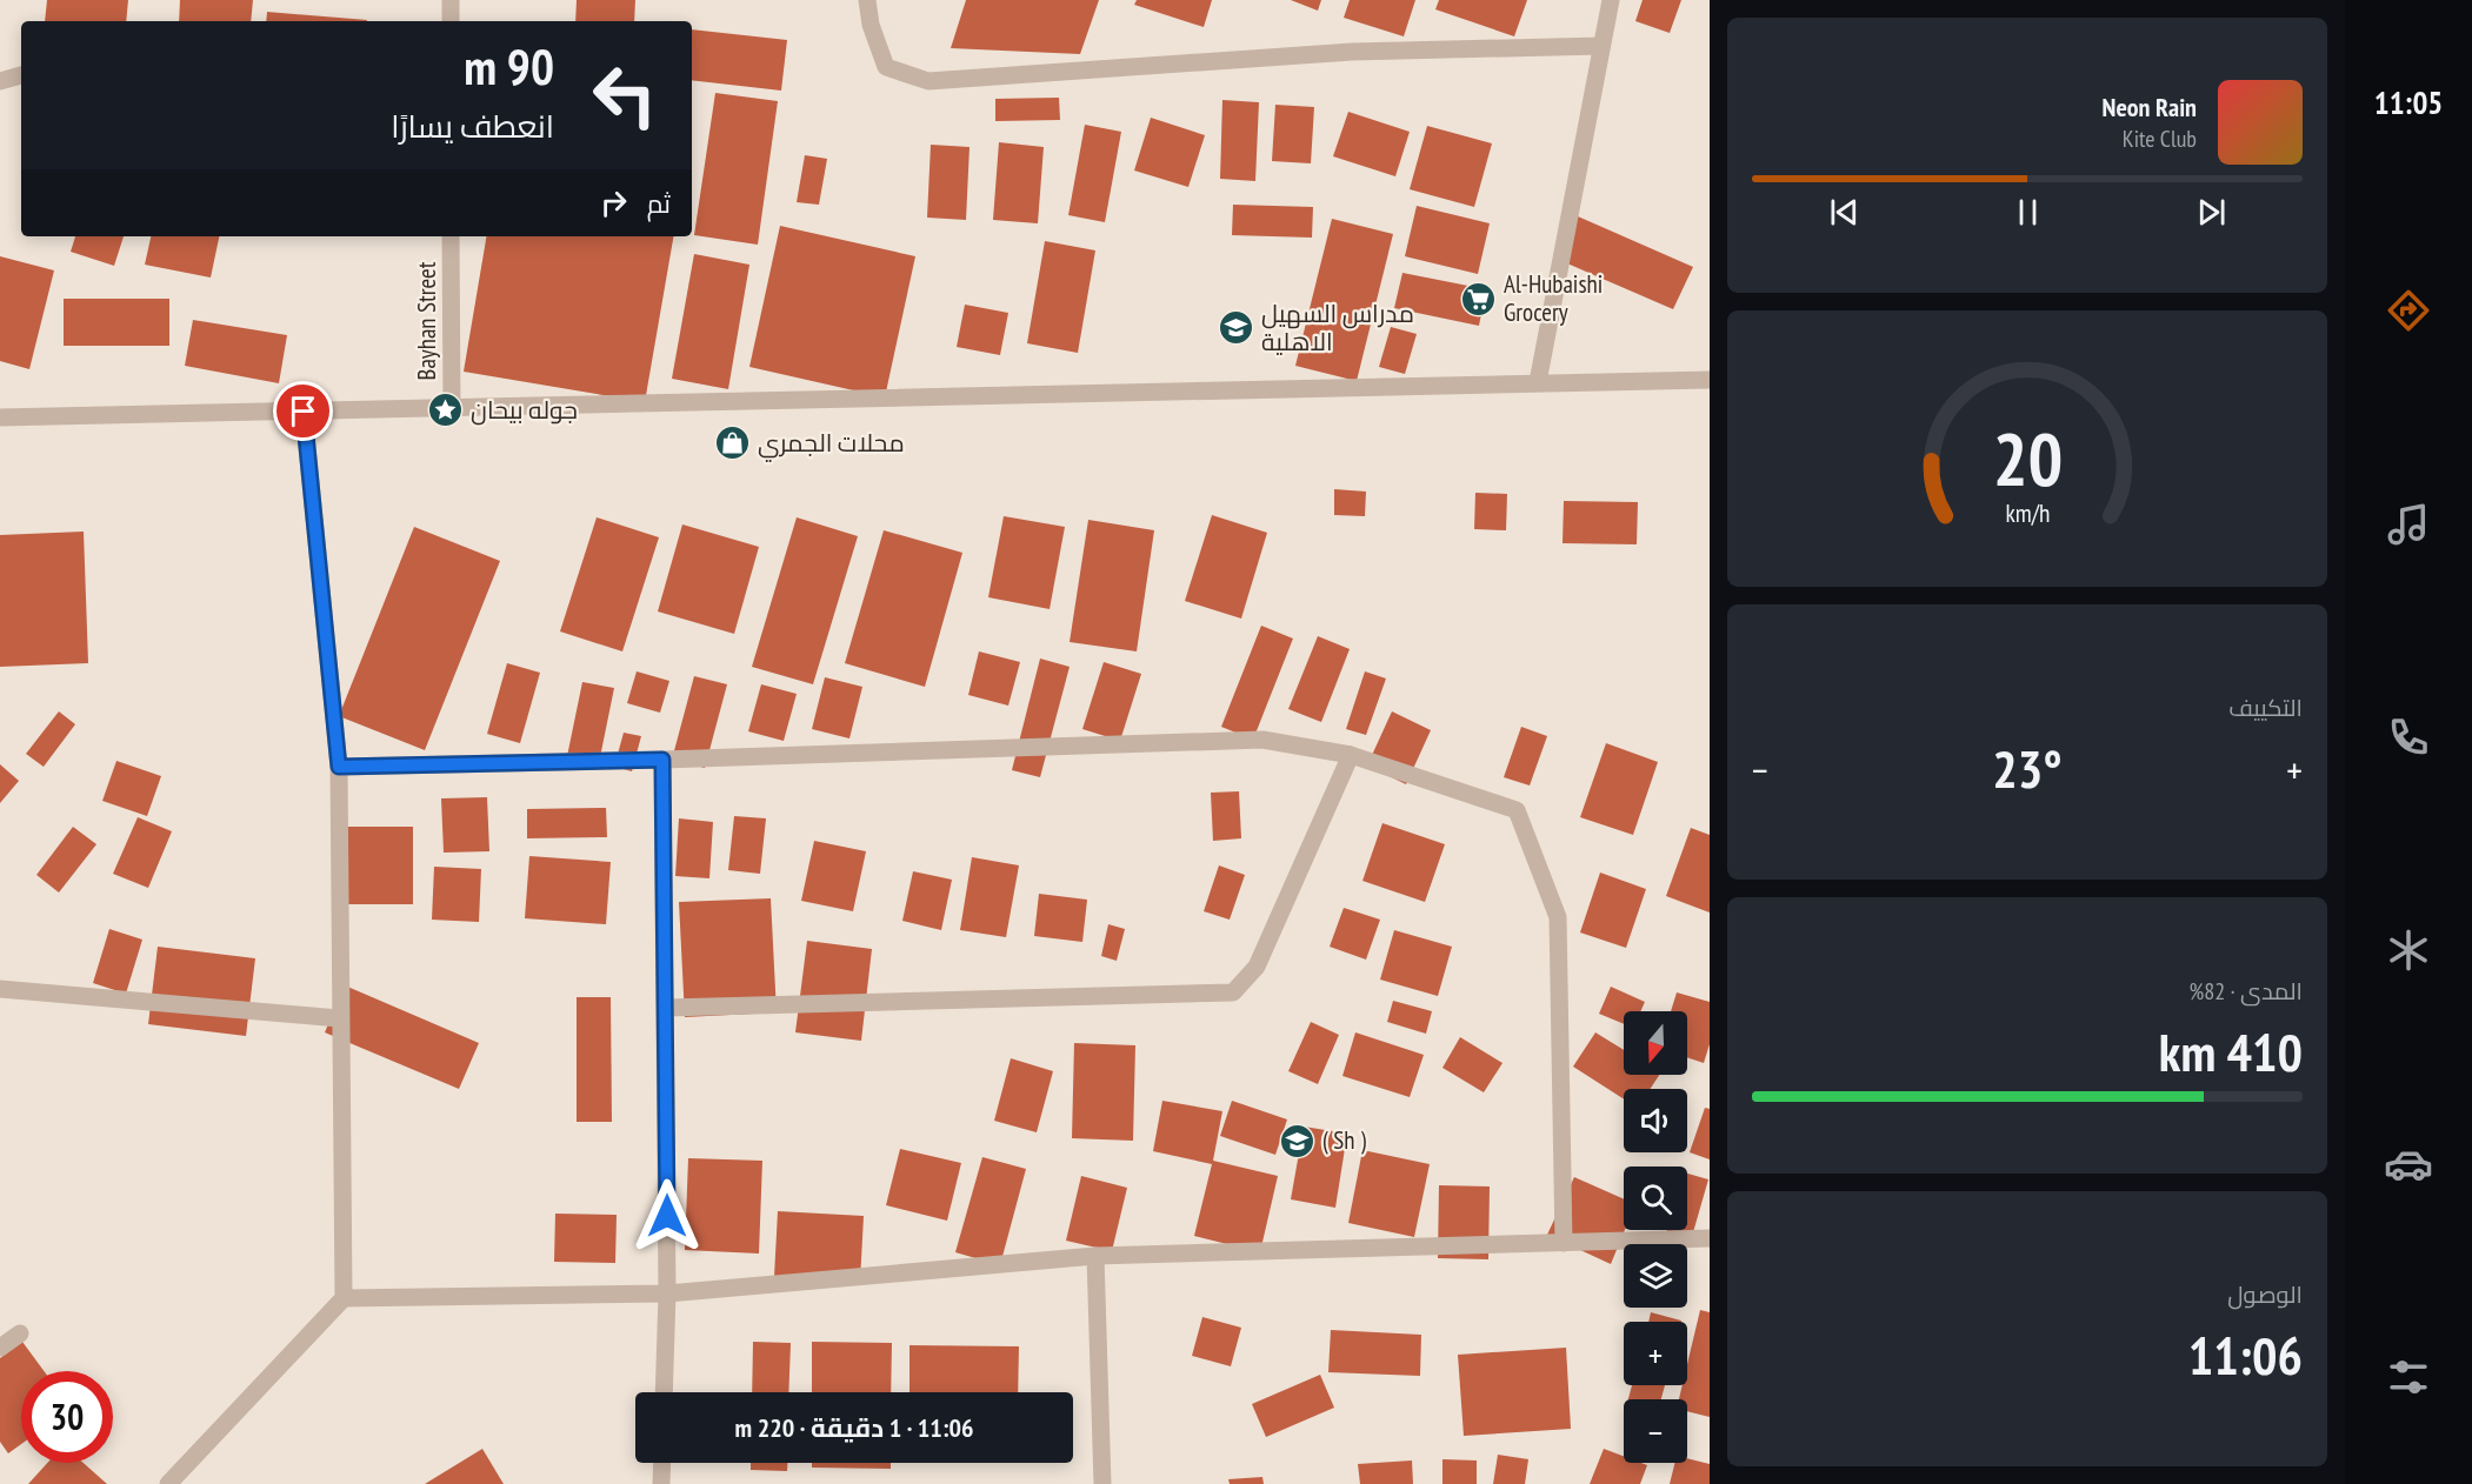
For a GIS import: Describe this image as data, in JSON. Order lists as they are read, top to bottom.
{
  "streets": {
    "street": ["Bayhan Street"]
  },
  "places": {
    "supermarket": ["Al-Hubaishi Grocery"],
    "school or university": ["مدراس السهيل الاهلية", "( Sh )"],
    "place": ["جوله بيحان"],
    "shop": ["محلات الجمري"]
  },
  "north": "bottom",
  "page": {
    "tabs": "11:05",
    "turn": ["90 m", "انعطف يسارًا"],
    "song": ["Neon Rain", "Kite Club"],
    "then": "ثم",
    "tile": [
      "التكييف",
      ["المدى · 82%", "410 km"],
      ["الوصول", "11:06"]
    ],
    "heat": ["−", "23°", "+"],
    "map_buttons": ["+", "−"],
    "limit": "30",
    "trip": "11:06 · 1 دقيقة · 220 m",
    "gauge": ["20", "km/h"]
  }
}
